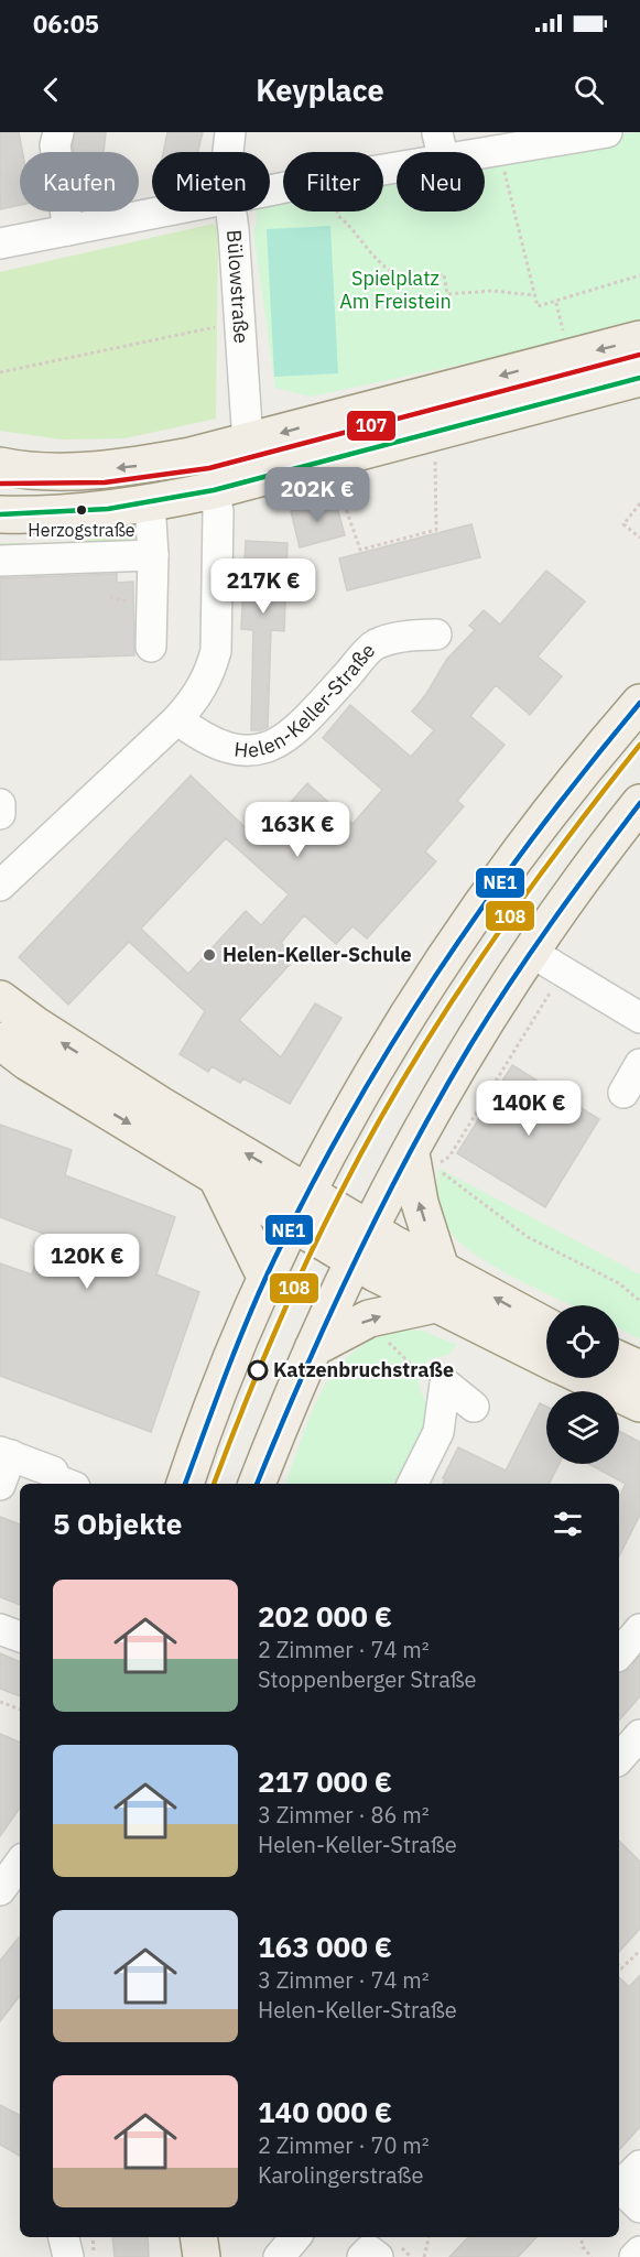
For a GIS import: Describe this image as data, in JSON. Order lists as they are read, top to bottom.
{
  "streets": {
    "street": ["Bülowstraße", "Helen-Keller-Straße"]
  },
  "parks": ["Spielplatz Am Freistein"],
  "places": ["Herzogstraße", "Helen-Keller-Schule", "Katzenbruchstraße"],
  "lines": ["transit line 107", "transit line NE1", "transit line 108"],
  "page": {
    "status": "06:05",
    "header": "Keyplace",
    "chip": [
      "Kaufen",
      "Mieten",
      "Filter",
      "Neu"
    ],
    "price": [
      "202K €",
      "217K €",
      "163K €",
      "140K €",
      "120K €"
    ],
    "heading": "5 Objekte",
    "list": [
      {
        "name": "202 000 €",
        "note": "2 Zimmer · 74 m² · Stoppenberger Straße"
      },
      {
        "name": "217 000 €",
        "note": "3 Zimmer · 86 m² · Helen-Keller-Straße"
      },
      {
        "name": "163 000 €",
        "note": "3 Zimmer · 74 m² · Helen-Keller-Straße"
      },
      {
        "name": "140 000 €",
        "note": "2 Zimmer · 70 m² · Karolingerstraße"
      }
    ]
  }
}
